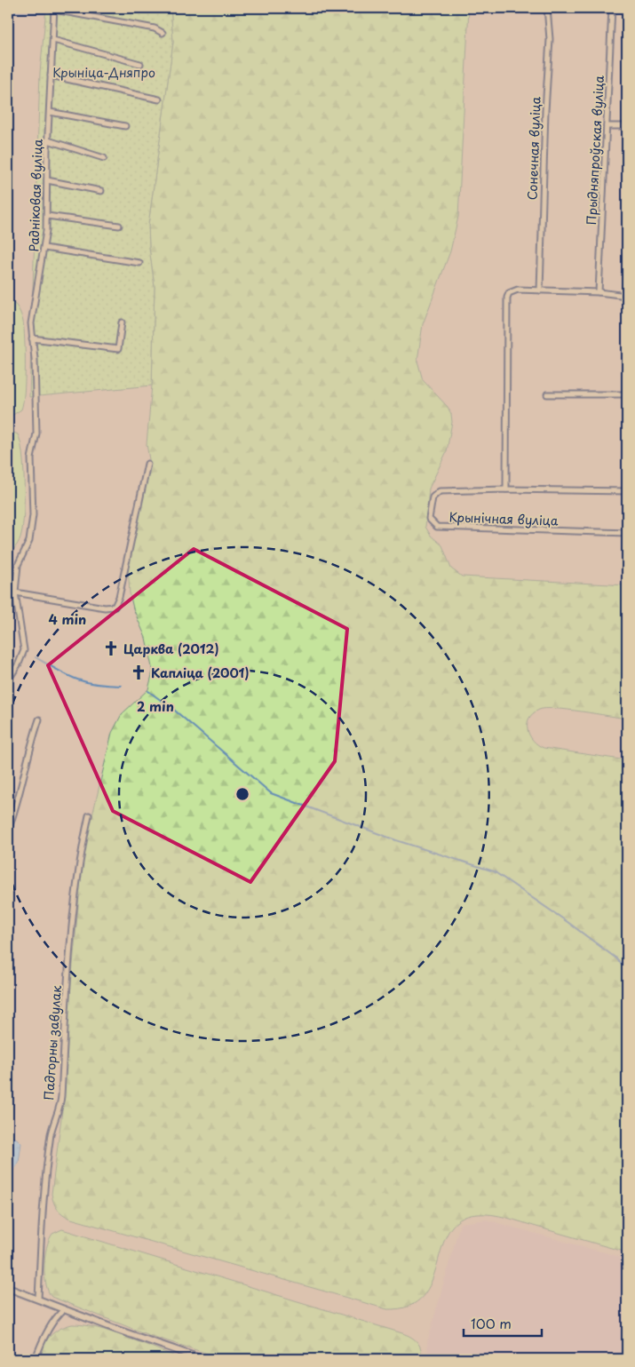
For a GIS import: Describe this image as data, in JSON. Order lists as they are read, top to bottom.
{
  "streets": {
    "street": [
      "Сонечная вуліца",
      "Прыдняпроўская вуліца",
      "Радніковая вуліца",
      "Крынічная вуліца",
      "Падгорны завулак"
    ]
  },
  "parks": ["Крыніца-Дняпро"],
  "places": {
    "church": ["Царква (2012)", "Капліца (2001)"]
  },
  "scale_bar": "100 m",
  "rings": ["4 min", "2 min"]
}
